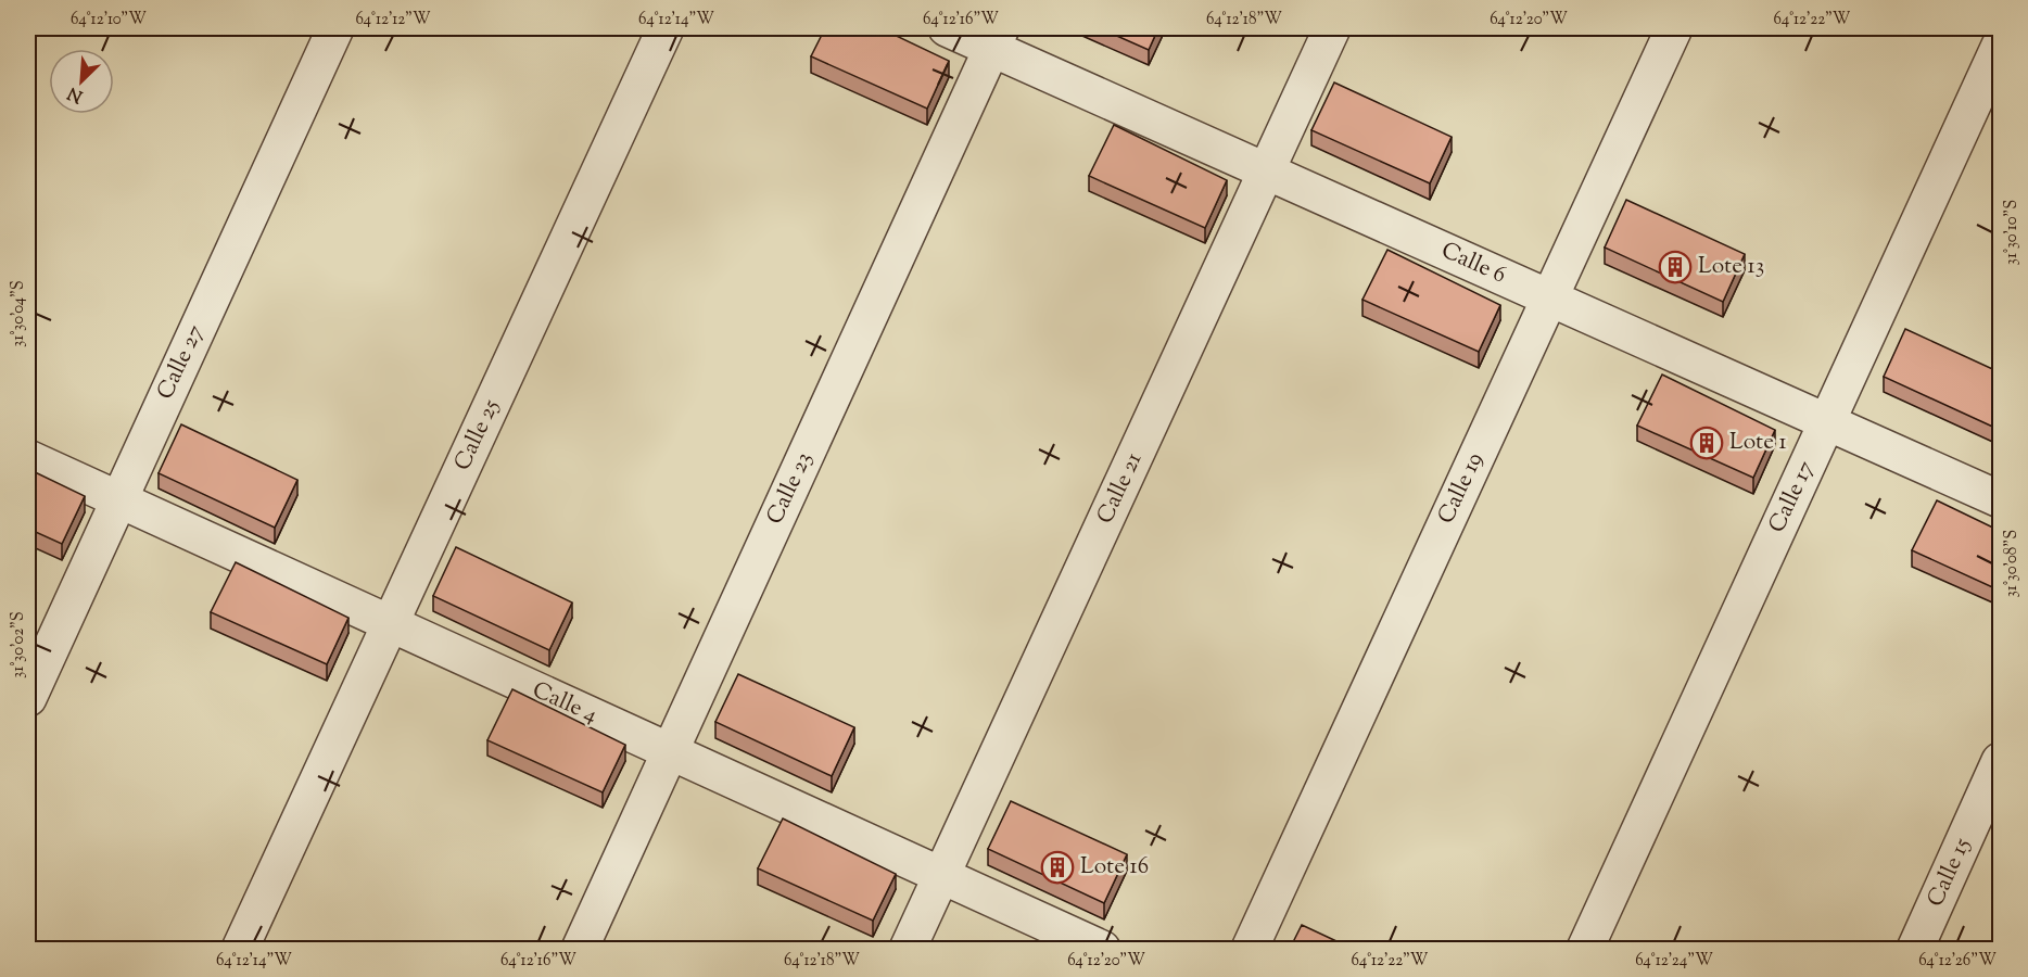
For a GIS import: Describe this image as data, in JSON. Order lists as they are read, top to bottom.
{
  "streets": {
    "street": [
      "Calle 6",
      "Calle 27",
      "Calle 25",
      "Calle 23",
      "Calle 21",
      "Calle 19",
      "Calle 17",
      "Calle 4",
      "Calle 15"
    ]
  },
  "crossings": [
    ["Calle 6", "Calle 23"],
    ["Calle 6", "Calle 21"],
    ["Calle 6", "Calle 19"],
    ["Calle 6", "Calle 17"],
    ["Calle 27", "Calle 4"],
    ["Calle 25", "Calle 4"],
    ["Calle 23", "Calle 4"],
    ["Calle 21", "Calle 4"]
  ],
  "places": {
    "building": ["Lote 13", "Lote 1", "Lote 16"]
  },
  "north": "bottom left",
  "coordinates": [
    "64°12'10\"W",
    "64°12'12\"W",
    "64°12'14\"W",
    "64°12'16\"W",
    "64°12'18\"W",
    "64°12'20\"W",
    "64°12'22\"W",
    "31°30'10\"S",
    "31°30'04\"S",
    "31°30'08\"S",
    "31°30'02\"S",
    "64°12'24\"W",
    "64°12'26\"W"
  ]
}
